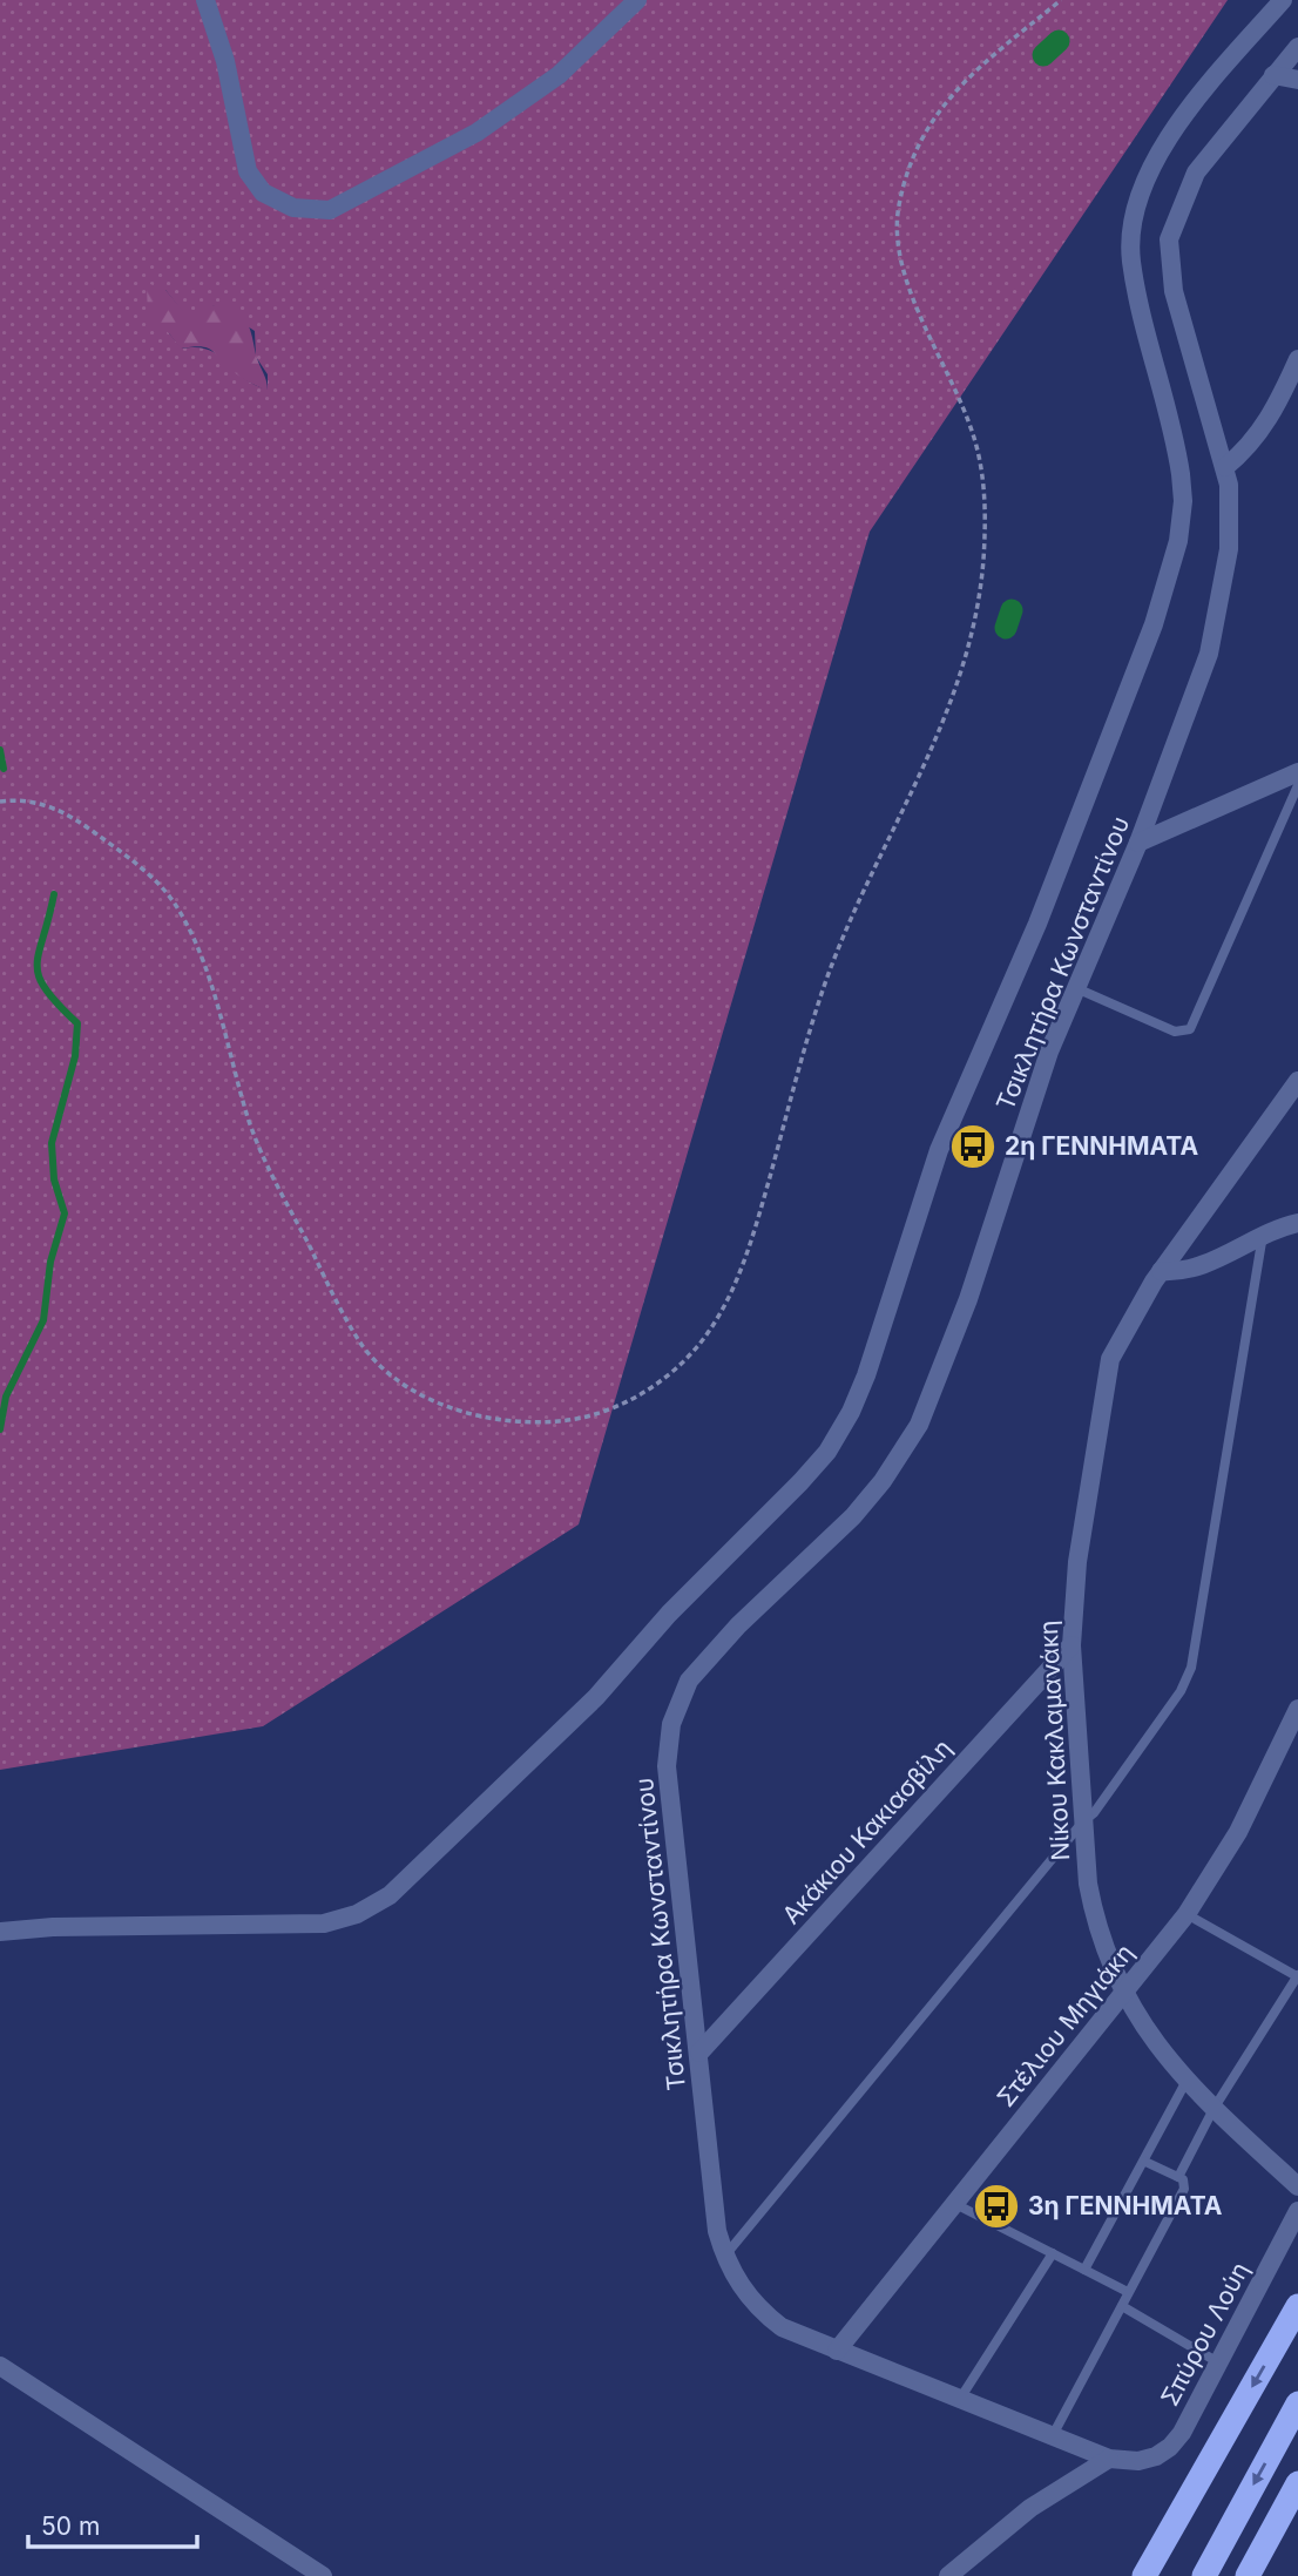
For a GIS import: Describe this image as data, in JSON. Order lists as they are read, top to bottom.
{
  "streets": {
    "street": [
      "Τσικλητήρα Κωνσταντίνου",
      "Νίκου Κακλαμανάκη",
      "Ακάκιου Κακιασβίλη",
      "Στέλιου Μηγιάκη",
      "Σπύρου Λούη"
    ]
  },
  "crossings": [
    ["Τσικλητήρα Κωνσταντίνου", "Ακάκιου Κακιασβίλη"],
    ["Τσικλητήρα Κωνσταντίνου", "Στέλιου Μηγιάκη"],
    ["Τσικλητήρα Κωνσταντίνου", "Σπύρου Λούη"],
    ["Νίκου Κακλαμανάκη", "Ακάκιου Κακιασβίλη"],
    ["Νίκου Κακλαμανάκη", "Στέλιου Μηγιάκη"]
  ],
  "places": {
    "bus stop": ["2η ΓΕΝΝΗΜΑΤΑ", "3η ΓΕΝΝΗΜΑΤΑ"]
  },
  "scale_bar": "50 m"
}
